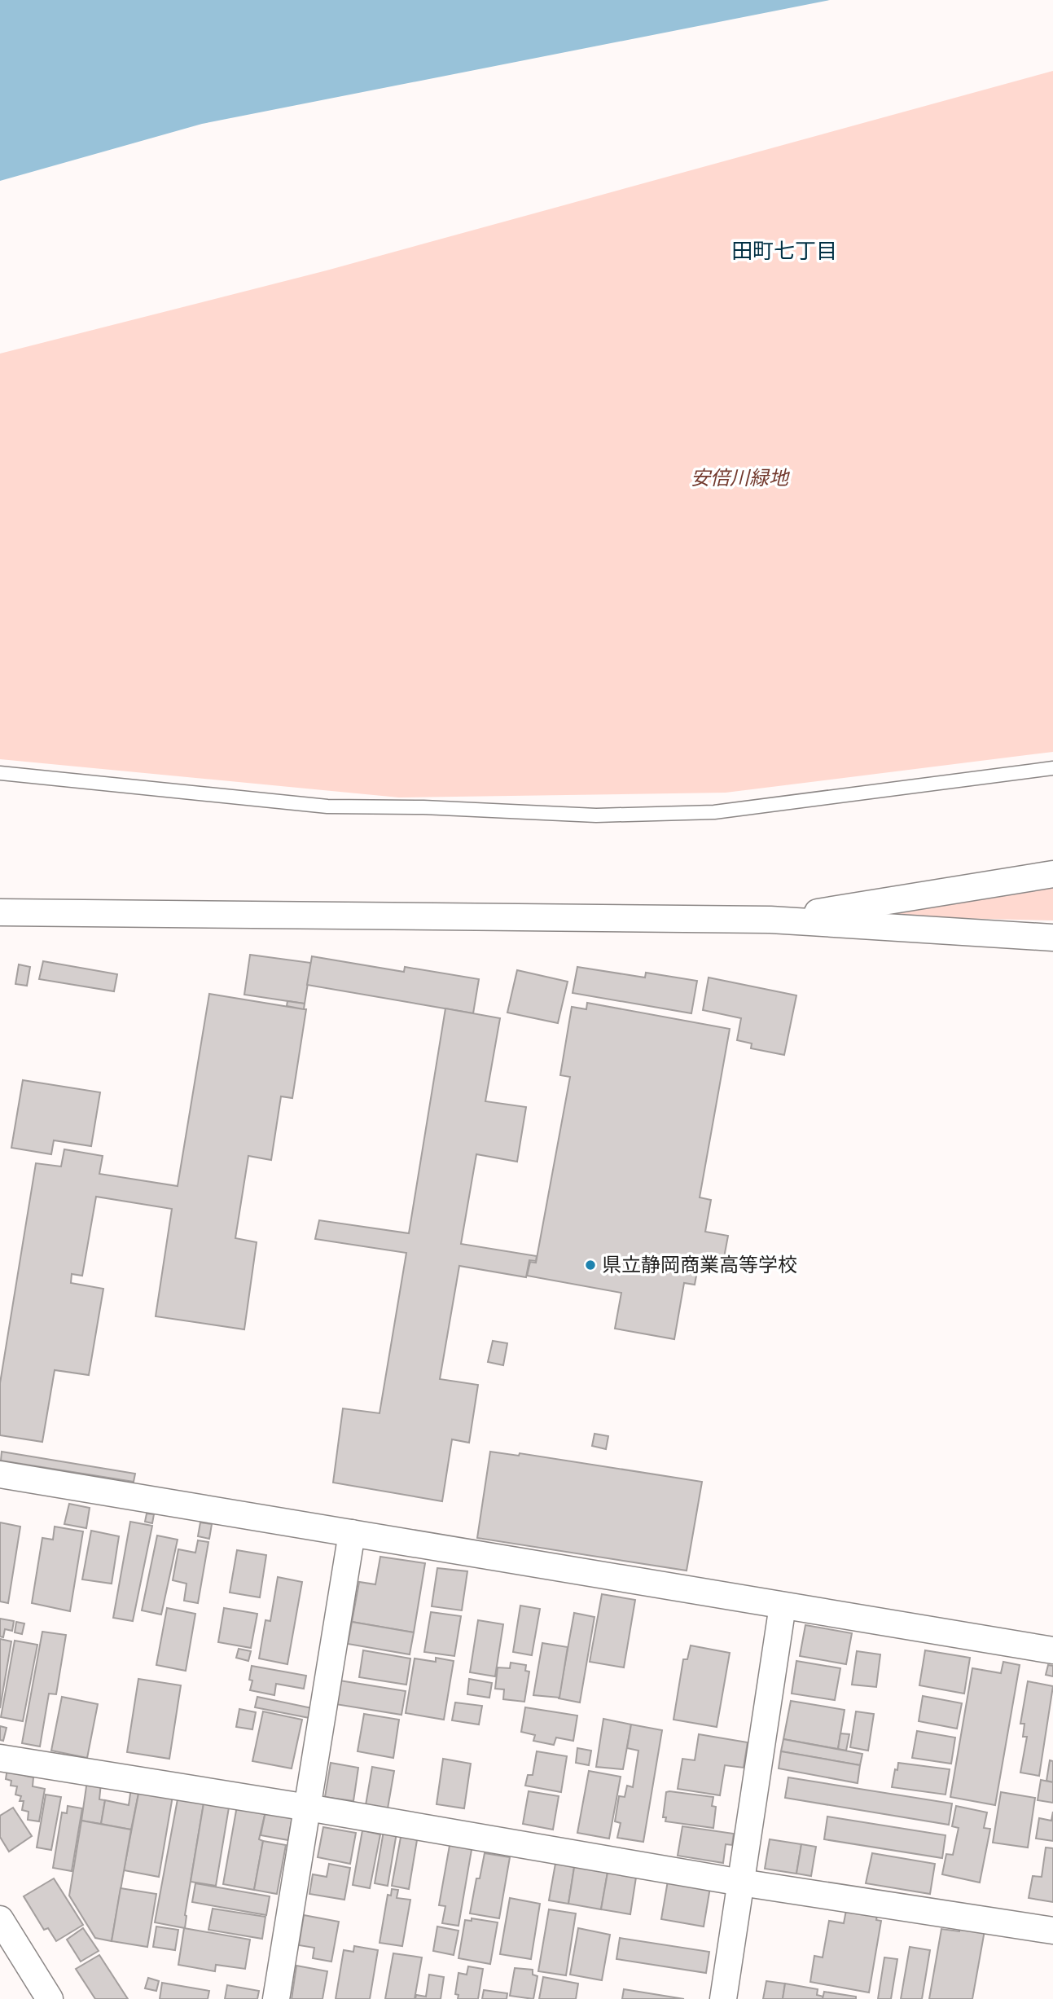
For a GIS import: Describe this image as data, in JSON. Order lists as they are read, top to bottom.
{
  "districts": ["田町七丁目"],
  "parks": ["安倍川緑地"],
  "places": ["県立静岡商業高等学校"]
}
